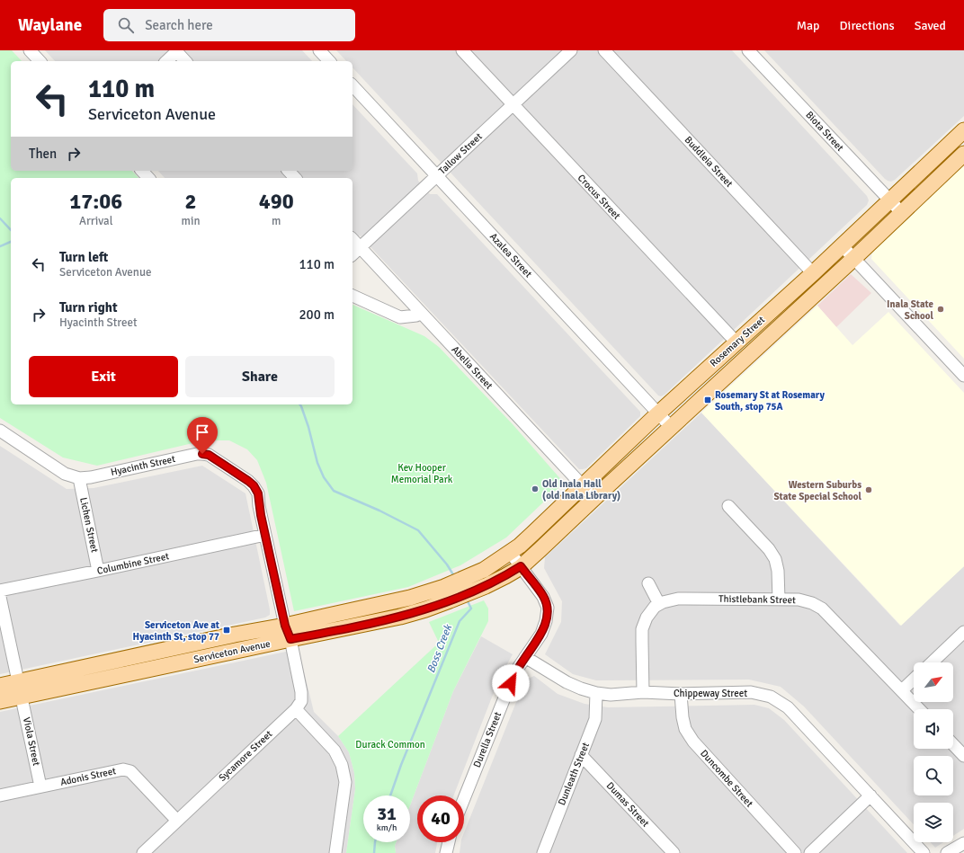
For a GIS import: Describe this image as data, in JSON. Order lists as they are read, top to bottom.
{
  "streets": {
    "main road": ["Rosemary Street", "Serviceton Avenue"],
    "street": [
      "Biota Street",
      "Tallow Street",
      "Buddleia Street",
      "Crocus Street",
      "Azalea Street",
      "Abelia Street",
      "Hyacinth Street",
      "Lichen Street",
      "Columbine Street",
      "Thistlebank Street",
      "Chippeway Street",
      "Durella Street",
      "Viola Street",
      "Sycamore Street",
      "Dunleath Street",
      "Adonis Street",
      "Duncombe Street",
      "Dumas Street"
    ]
  },
  "crossings": [
    ["Biota Street", "Rosemary Street"],
    ["Tallow Street", "Crocus Street"],
    ["Tallow Street", "Azalea Street"],
    ["Tallow Street", "Abelia Street"],
    ["Buddleia Street", "Rosemary Street"],
    ["Crocus Street", "Rosemary Street"],
    ["Azalea Street", "Rosemary Street"],
    ["Rosemary Street", "Abelia Street"],
    ["Rosemary Street", "Serviceton Avenue"],
    ["Rosemary Street", "Durella Street"],
    ["Hyacinth Street", "Lichen Street"],
    ["Hyacinth Street", "Columbine Street"],
    ["Hyacinth Street", "Serviceton Avenue"],
    ["Hyacinth Street", "Sycamore Street"],
    ["Lichen Street", "Columbine Street"],
    ["Serviceton Avenue", "Durella Street"],
    ["Serviceton Avenue", "Viola Street"],
    ["Serviceton Avenue", "Sycamore Street"],
    ["Chippeway Street", "Durella Street"],
    ["Chippeway Street", "Dunleath Street"],
    ["Chippeway Street", "Duncombe Street"],
    ["Viola Street", "Adonis Street"],
    ["Sycamore Street", "Adonis Street"],
    ["Dunleath Street", "Dumas Street"]
  ],
  "water": ["Boss Creek"],
  "parks": ["Kev Hooper Memorial Park", "Durack Common"],
  "places": {
    "other": ["Inala State School", "Old Inala Hall (old Inala Library)", "Western Suburbs State Special School"],
    "transit": ["Rosemary St at Rosemary South, stop 75A", "Serviceton Ave at Hyacinth St, stop 77"]
  },
  "north": "top right",
  "page": {
    "header": "Waylane",
    "search": "Search here",
    "nav": ["Map", "Directions", "Saved"],
    "turn": ["110 m", "Serviceton Avenue"],
    "then": "Then",
    "eta": [
      "17:06",
      "Arrival",
      "2",
      "min",
      "490",
      "m"
    ],
    "list": [
      {
        "name": "Turn left",
        "note": "Serviceton Avenue",
        "value": "110 m"
      },
      {
        "name": "Turn right",
        "note": "Hyacinth Street",
        "value": "200 m"
      }
    ],
    "buttons": ["Exit", "Share"],
    "speed": "31 km/h",
    "limit": "40"
  }
}
